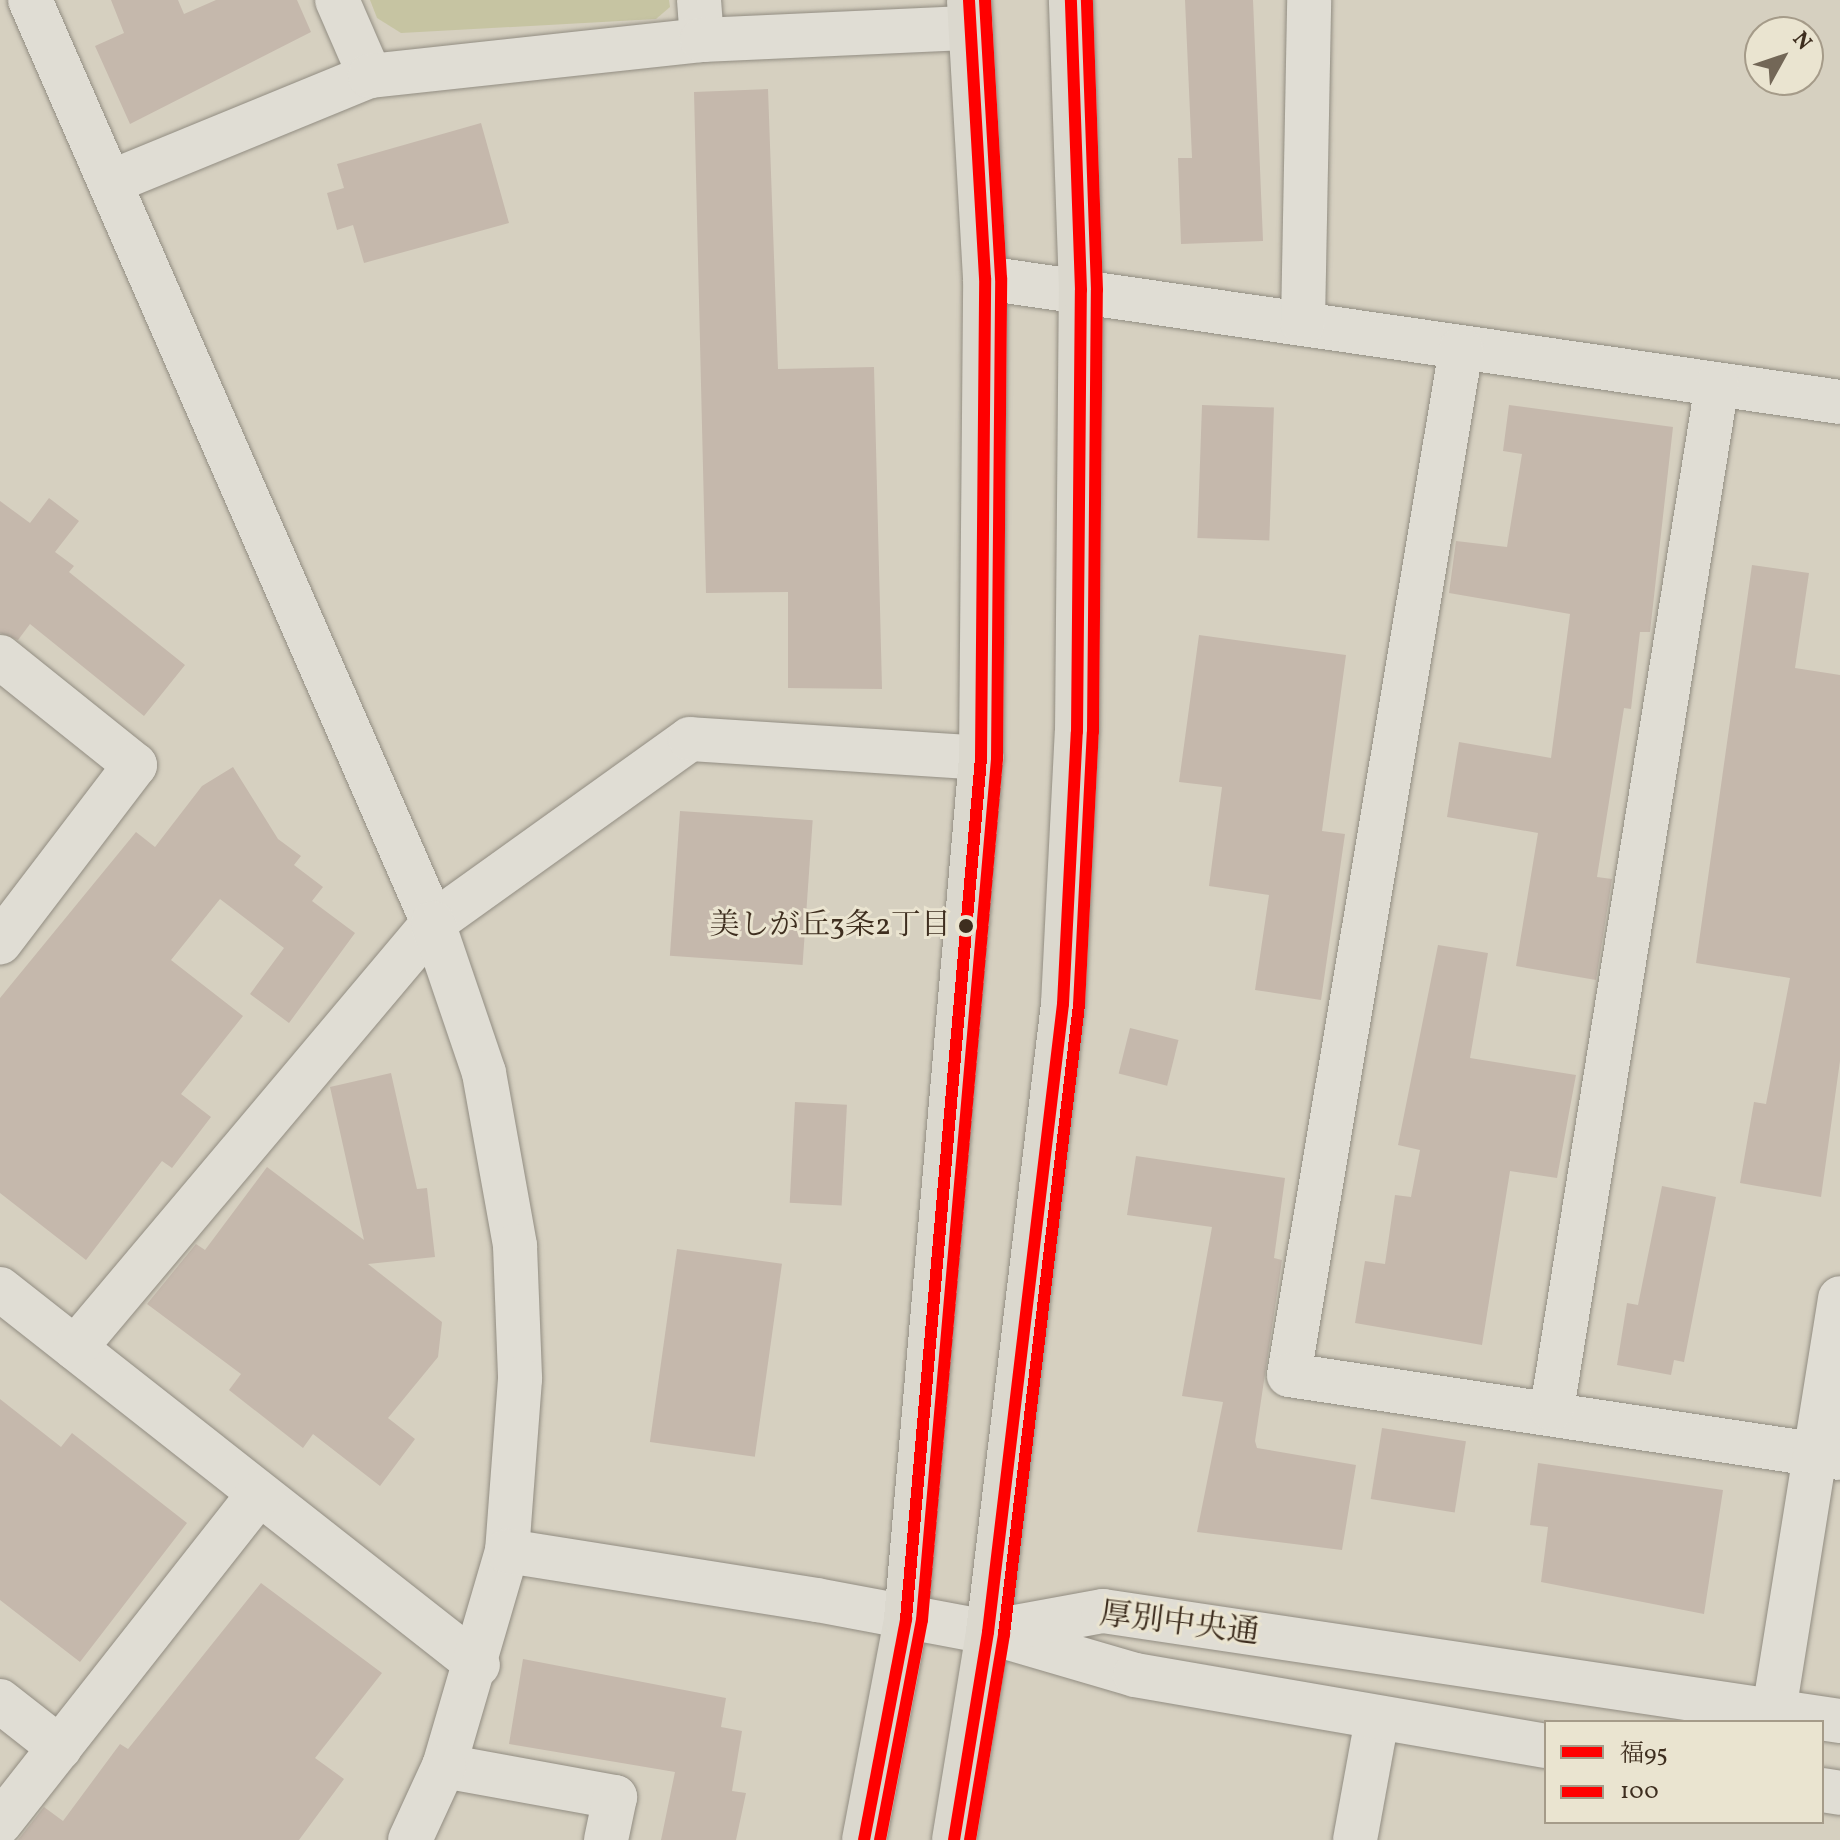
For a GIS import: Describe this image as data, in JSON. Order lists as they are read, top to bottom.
{
  "streets": {
    "street": ["厚別中央通"]
  },
  "places": ["美しが丘3条2丁目"],
  "lines": ["transit line 福95", "transit line 100"],
  "legend": ["福95", "100"],
  "north": "top right"
}
